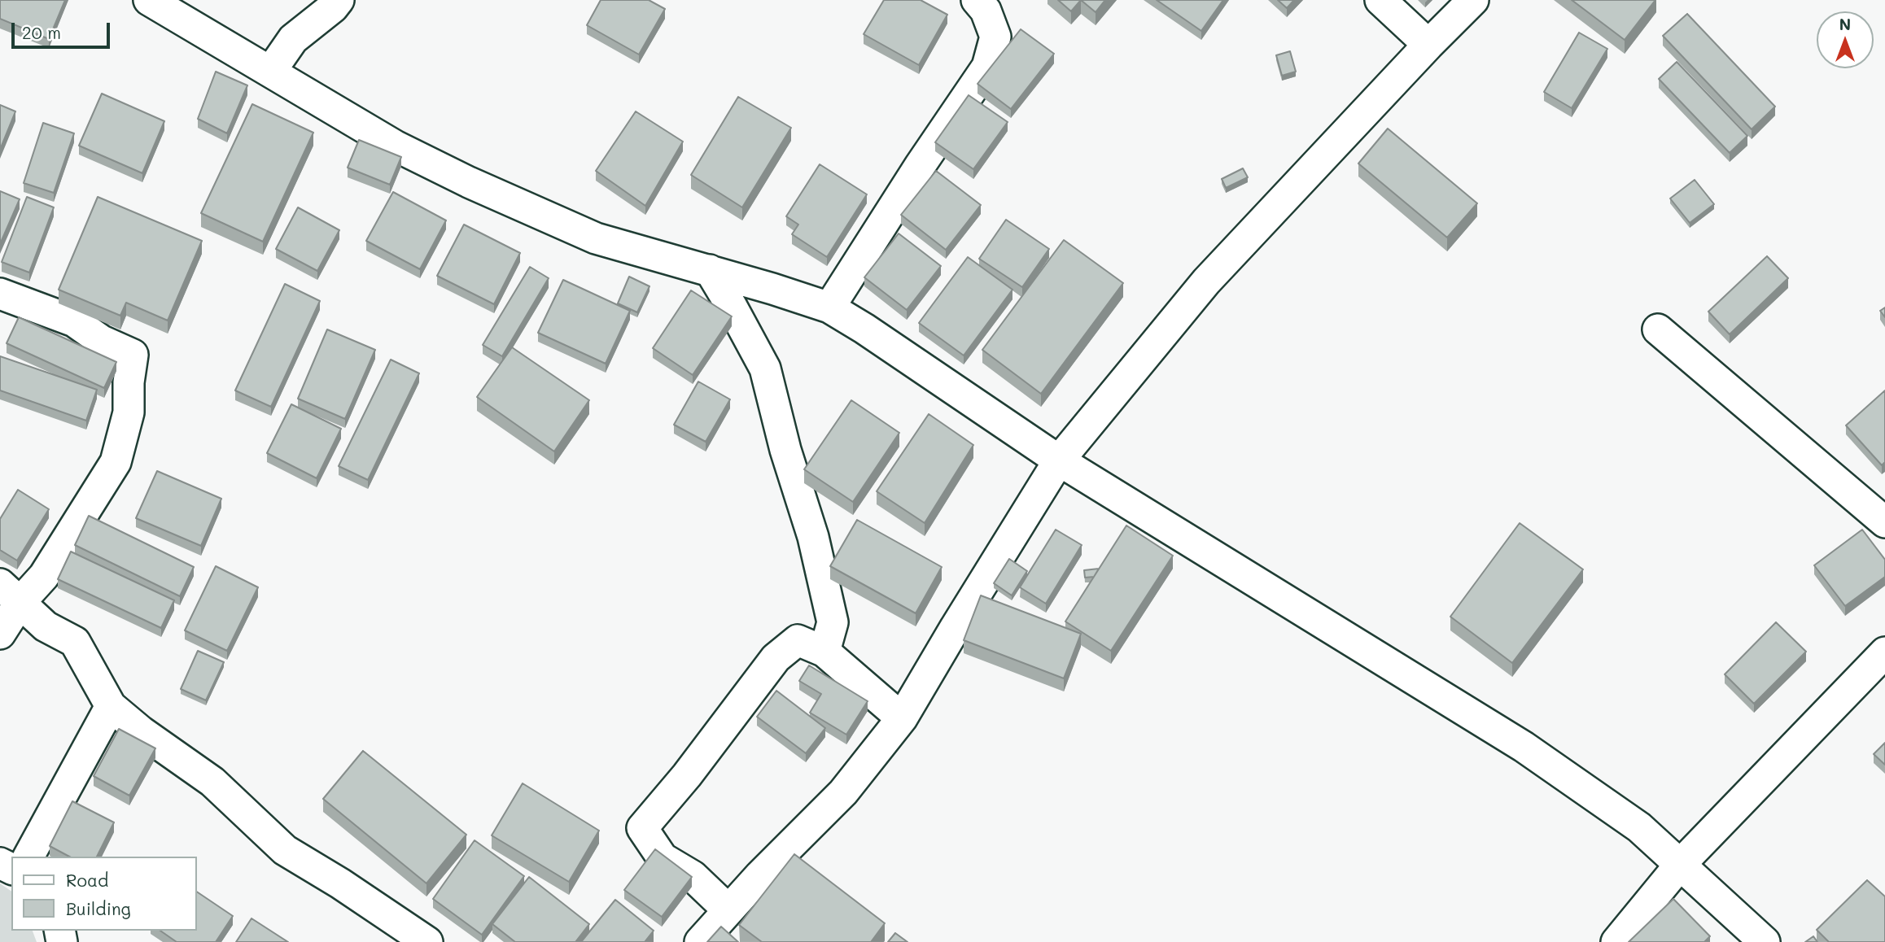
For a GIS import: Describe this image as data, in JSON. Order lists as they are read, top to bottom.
{
  "legend": ["Road", "Building"],
  "scale_bar": "20 m",
  "north": "top"
}
